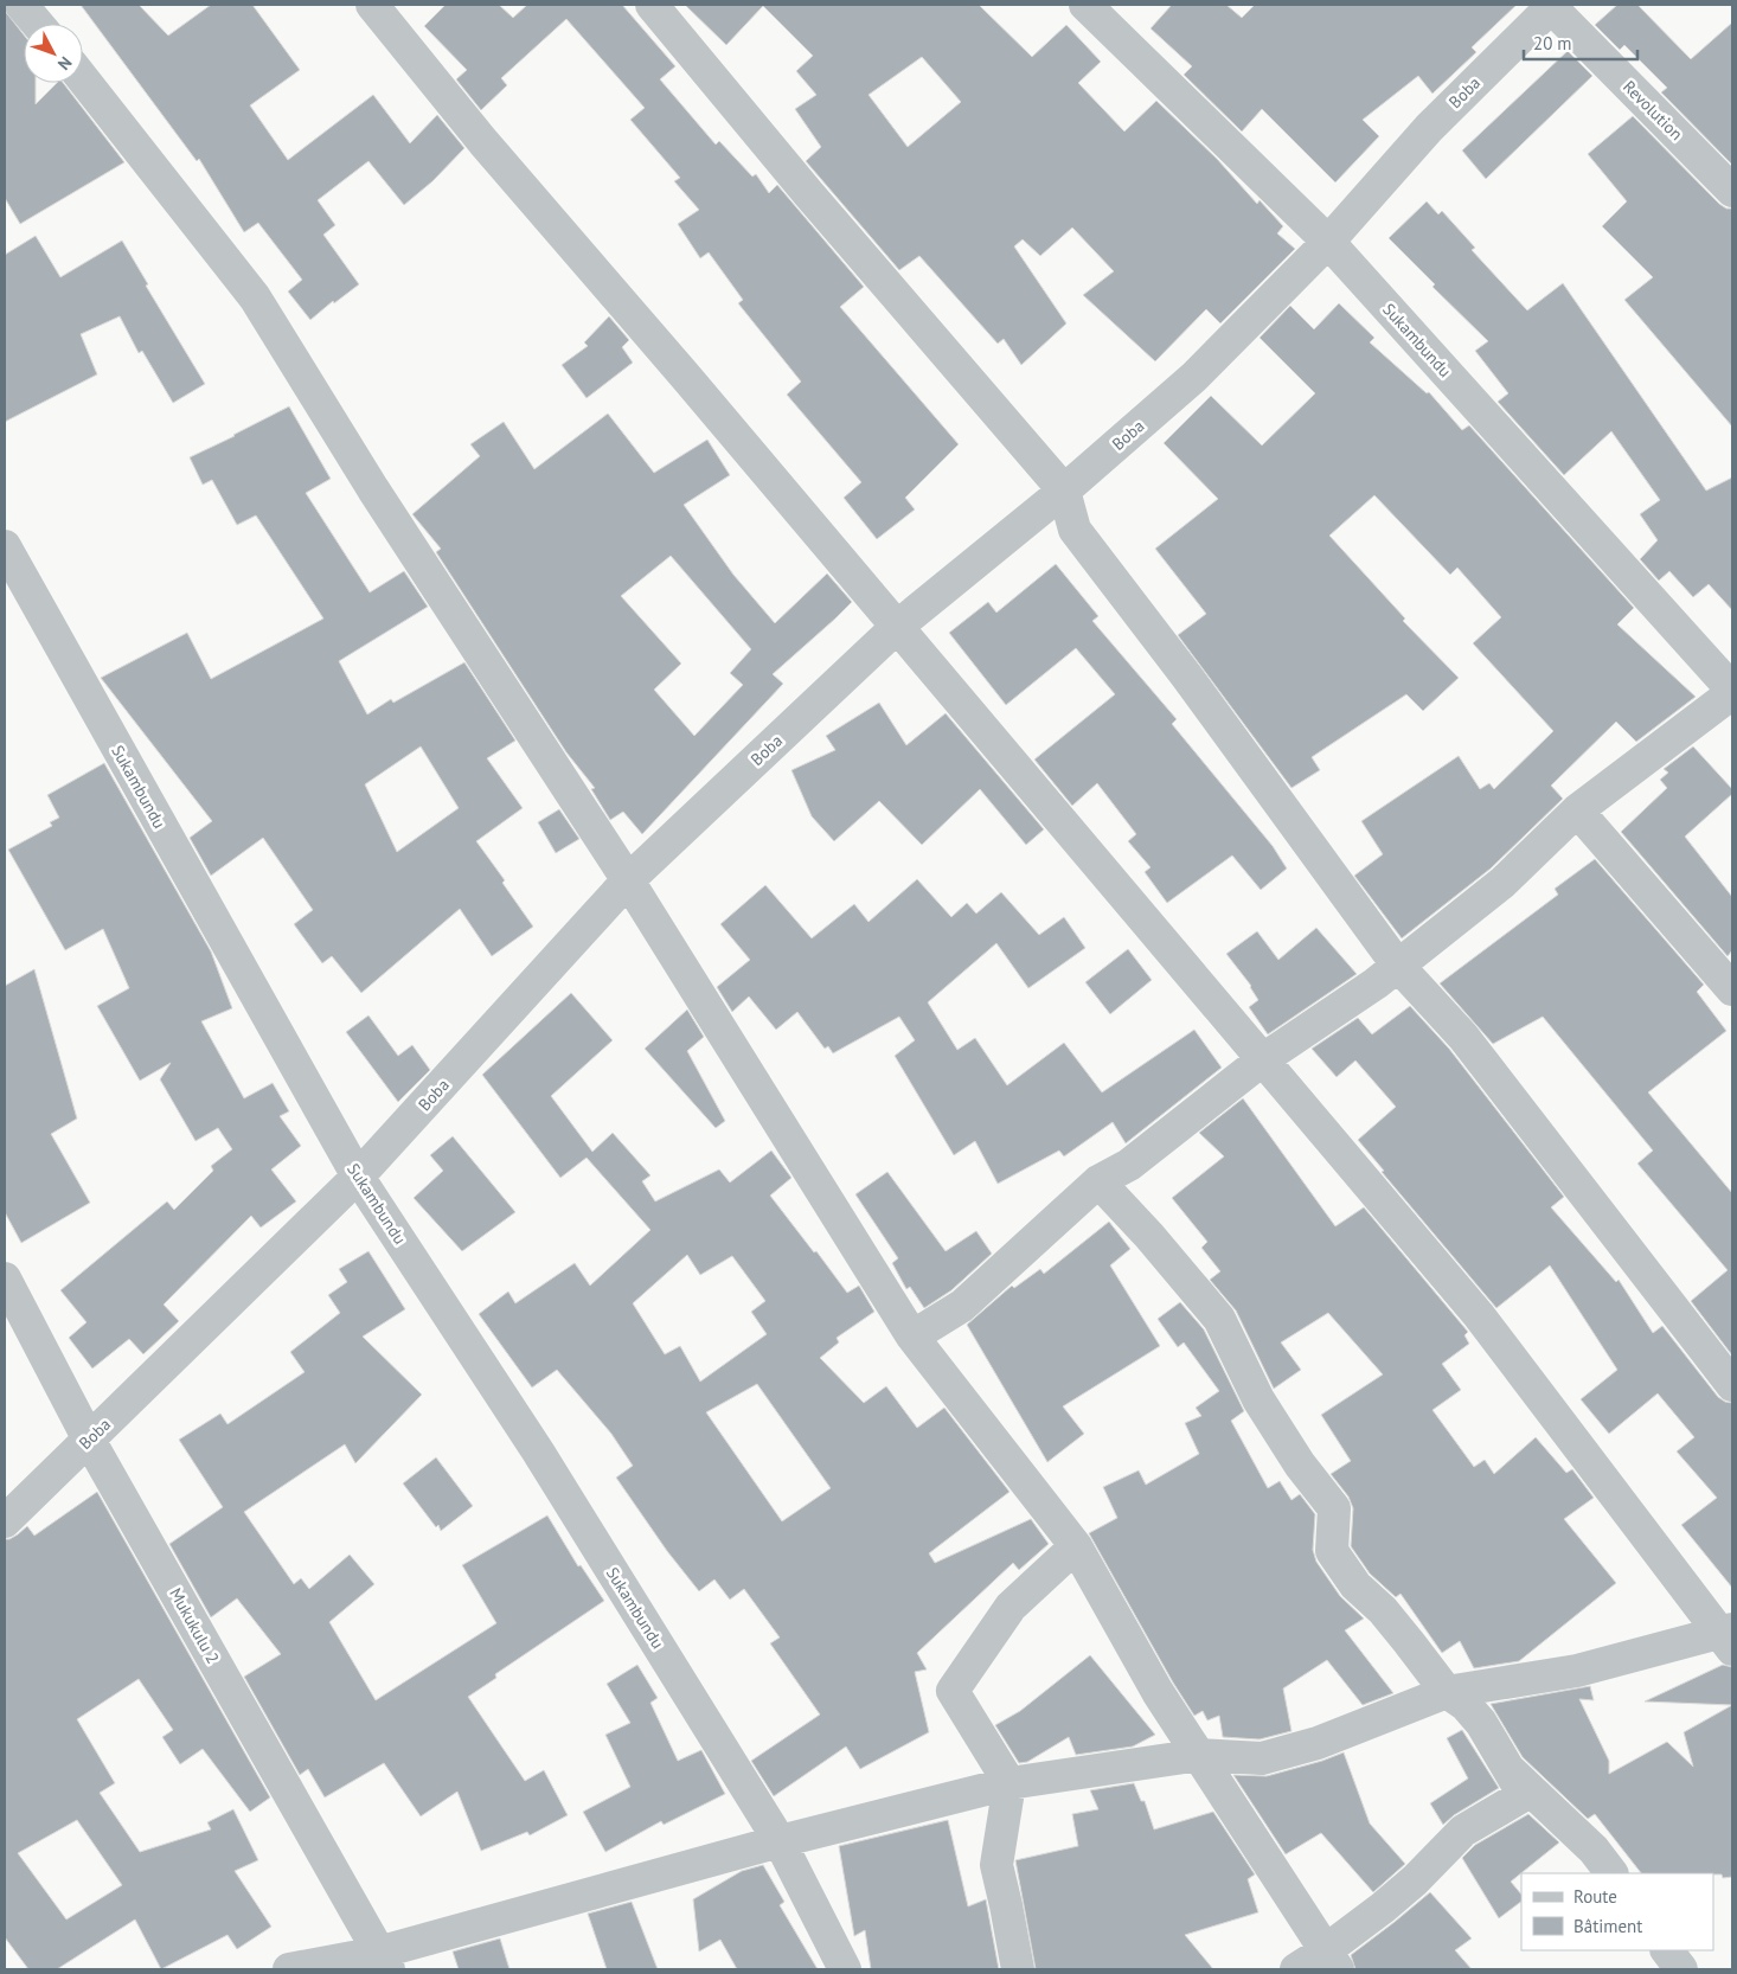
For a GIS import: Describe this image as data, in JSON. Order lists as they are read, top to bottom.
{
  "streets": {
    "street": [
      "Boba",
      "Revolution",
      "Sukambundu",
      "Mukukulu 2"
    ]
  },
  "crossings": [
    ["Boba", "Revolution"],
    ["Boba", "Sukambundu"],
    ["Boba", "Mukukulu 2"]
  ],
  "legend": ["Route", "Bâtiment"],
  "scale_bar": "20 m",
  "north": "bottom right"
}
